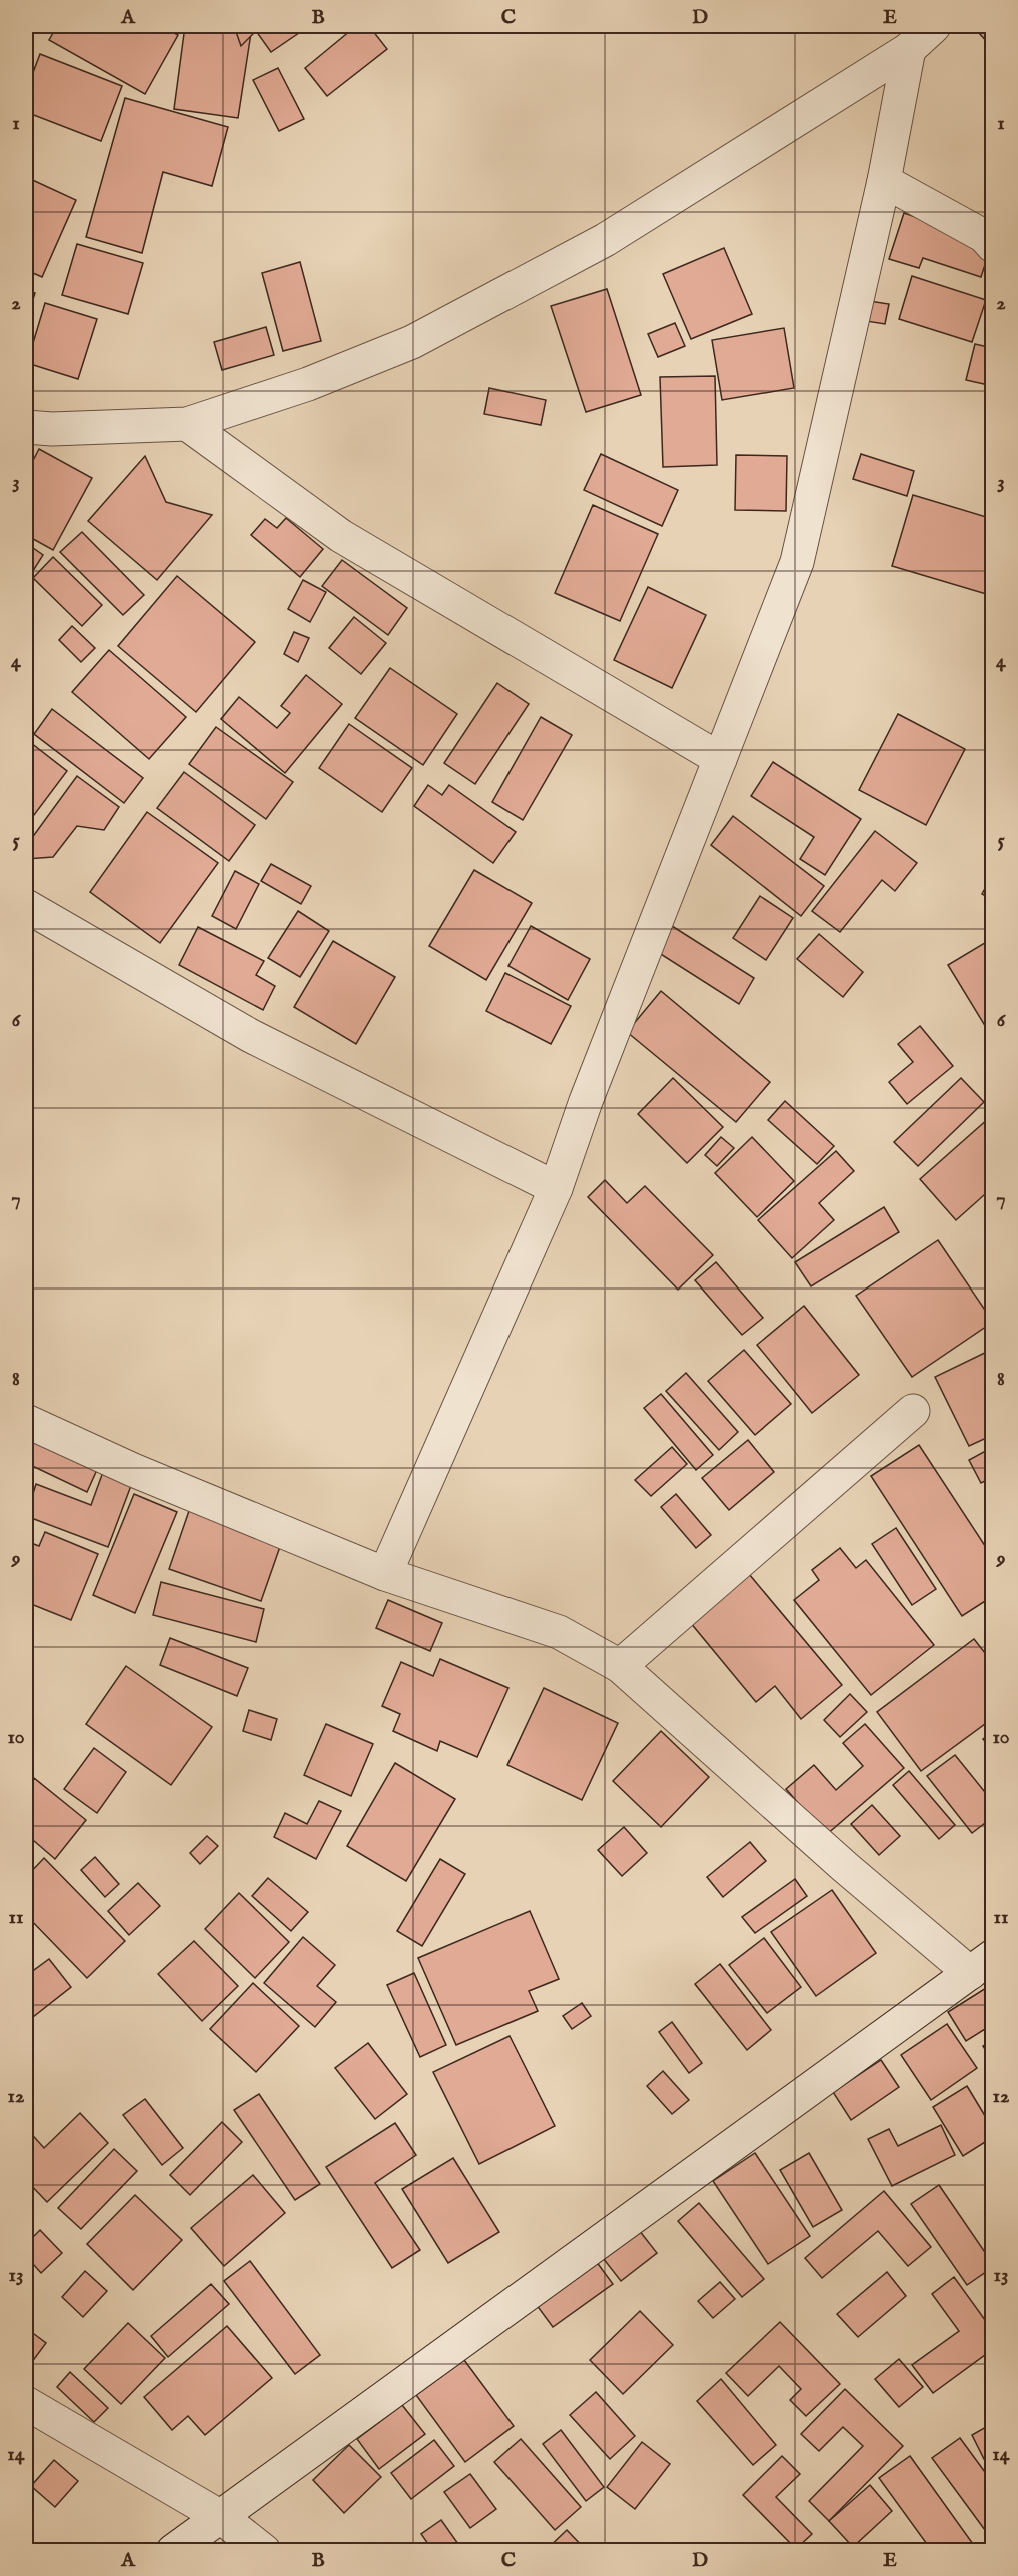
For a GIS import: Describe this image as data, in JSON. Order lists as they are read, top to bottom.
{
  "grid": {
    "columns": [
      "A",
      "B",
      "C",
      "D",
      "E"
    ],
    "rows": [
      "1",
      "2",
      "3",
      "4",
      "5",
      "6",
      "7",
      "8",
      "9",
      "10",
      "11",
      "12",
      "13",
      "14"
    ]
  }
}
